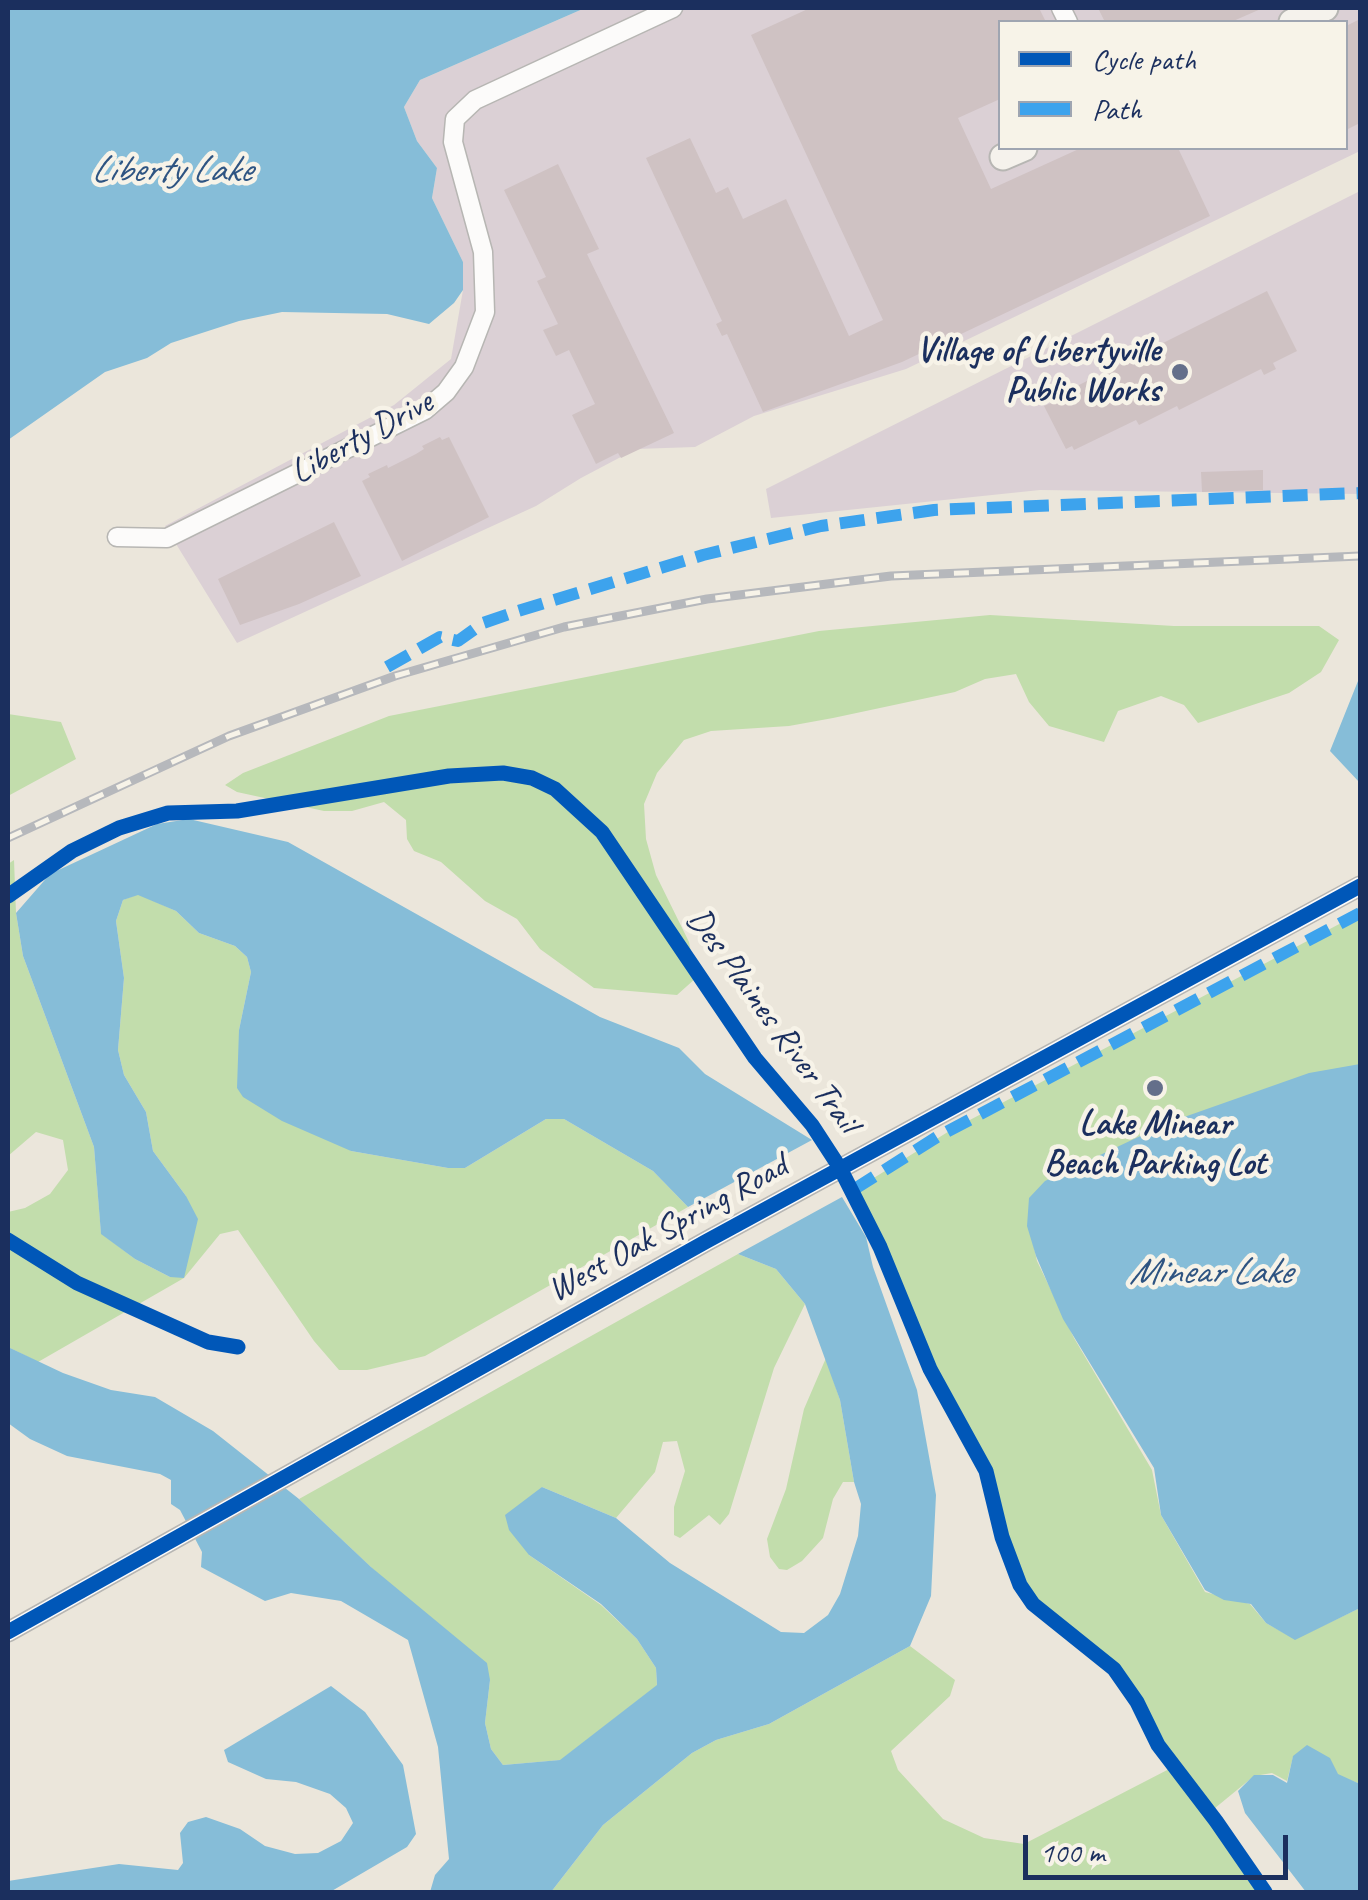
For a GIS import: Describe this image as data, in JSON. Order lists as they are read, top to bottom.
{
  "streets": {
    "street": ["Liberty Drive", "West Oak Spring Road"],
    "cycle path": ["Des Plaines River Trail"]
  },
  "water": ["Liberty Lake", "Minear Lake"],
  "places": ["Village of Libertyville Public Works", "Lake Minear Beach Parking Lot"],
  "legend": ["Cycle path", "Path"],
  "scale_bar": "100 m"
}
